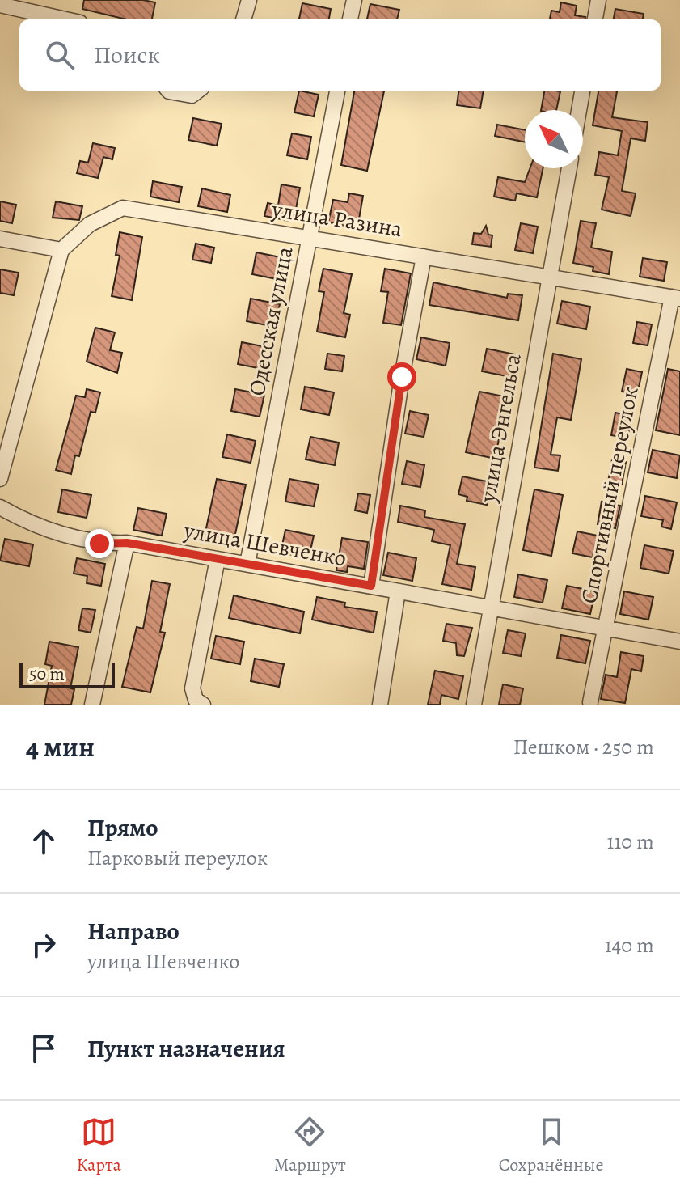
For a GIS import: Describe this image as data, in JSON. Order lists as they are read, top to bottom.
{
  "streets": {
    "street": [
      "улица Разина",
      "Одесская улица",
      "улица Энгельса",
      "Спортивный переулок",
      "улица Шевченко"
    ]
  },
  "crossings": [
    ["улица Разина", "Одесская улица"],
    ["улица Разина", "улица Энгельса"],
    ["улица Разина", "Спортивный переулок"],
    ["Одесская улица", "улица Шевченко"],
    ["улица Энгельса", "улица Шевченко"],
    ["Спортивный переулок", "улица Шевченко"]
  ],
  "scale_bar": "50 m",
  "north": "top left",
  "page": {
    "search": "Поиск",
    "scale": "50 m",
    "heading": ["4 мин", "Пешком · 250 m"],
    "list": [
      ["Прямо", "Парковый переулок", "110 m"],
      ["Направо", "улица Шевченко", "140 m"],
      "Пункт назначения"
    ],
    "nav": ["Карта", "Маршрут", "Сохранённые"]
  }
}
